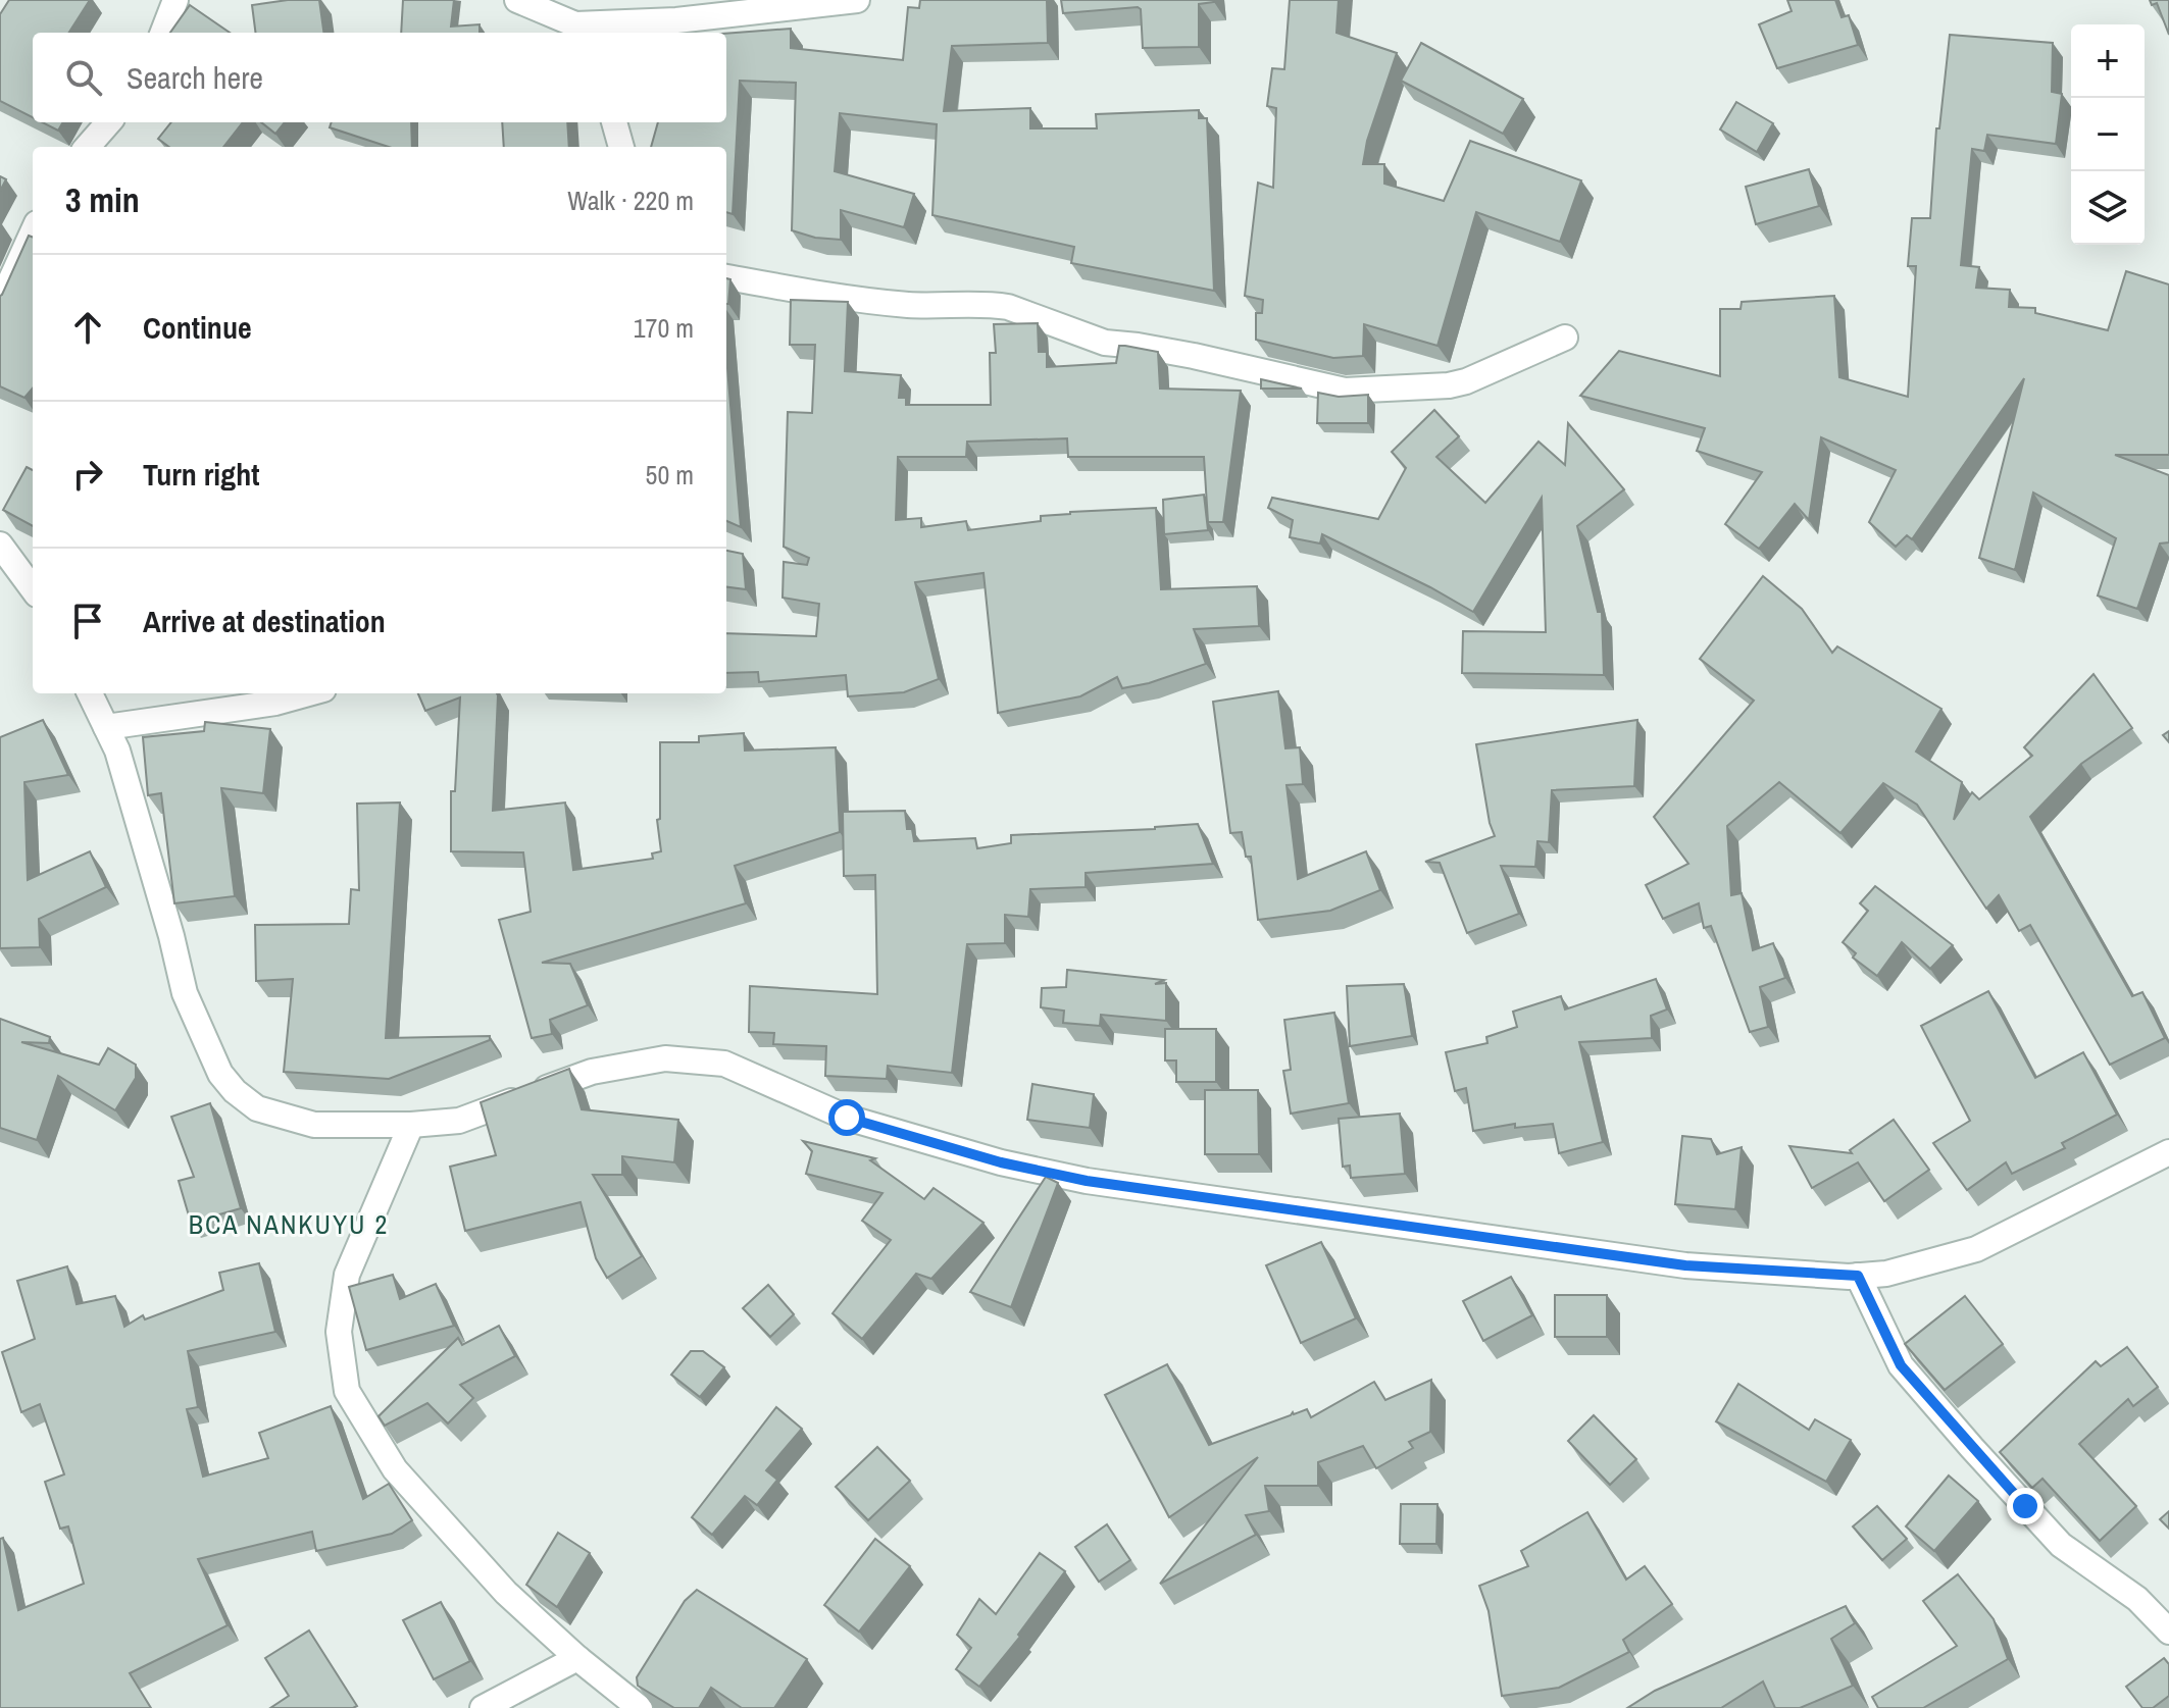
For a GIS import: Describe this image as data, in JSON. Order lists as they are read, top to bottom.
{
  "districts": ["BCA NANKUYU 2"],
  "page": {
    "map_buttons": ["+", "−"],
    "search": "Search here",
    "heading": ["3 min", "Walk · 220 m"],
    "list": [
      ["Continue", "170 m"],
      ["Turn right", "50 m"],
      "Arrive at destination"
    ]
  }
}
